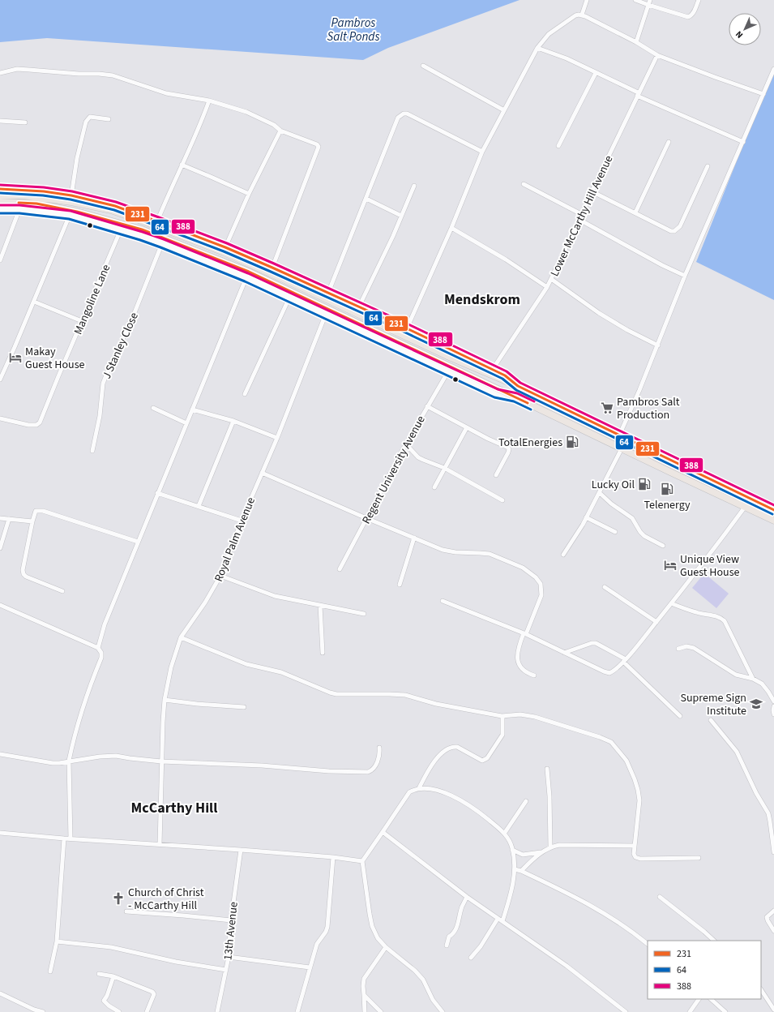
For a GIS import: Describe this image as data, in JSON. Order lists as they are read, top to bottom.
{
  "streets": {
    "street": [
      "Lower McCarthy Hill Avenue",
      "Mangoline Lane",
      "J Stanley Close",
      "Regent University Avenue",
      "Royal Palm Avenue",
      "13th Avenue"
    ]
  },
  "districts": ["Mendskrom", "McCarthy Hill"],
  "water": ["Pambros Salt Ponds"],
  "places": {
    "hotel": ["Makay Guest House", "Unique View Guest House"],
    "supermarket": ["Pambros Salt Production"],
    "fuel station": ["TotalEnergies", "Lucky Oil", "Telenergy"],
    "school or university": ["Supreme Sign Institute"],
    "church": ["Church of Christ - McCarthy Hill"]
  },
  "lines": ["transit line 388", "transit line 231", "transit line 64"],
  "legend": ["231", "64", "388"],
  "north": "bottom left"
}
